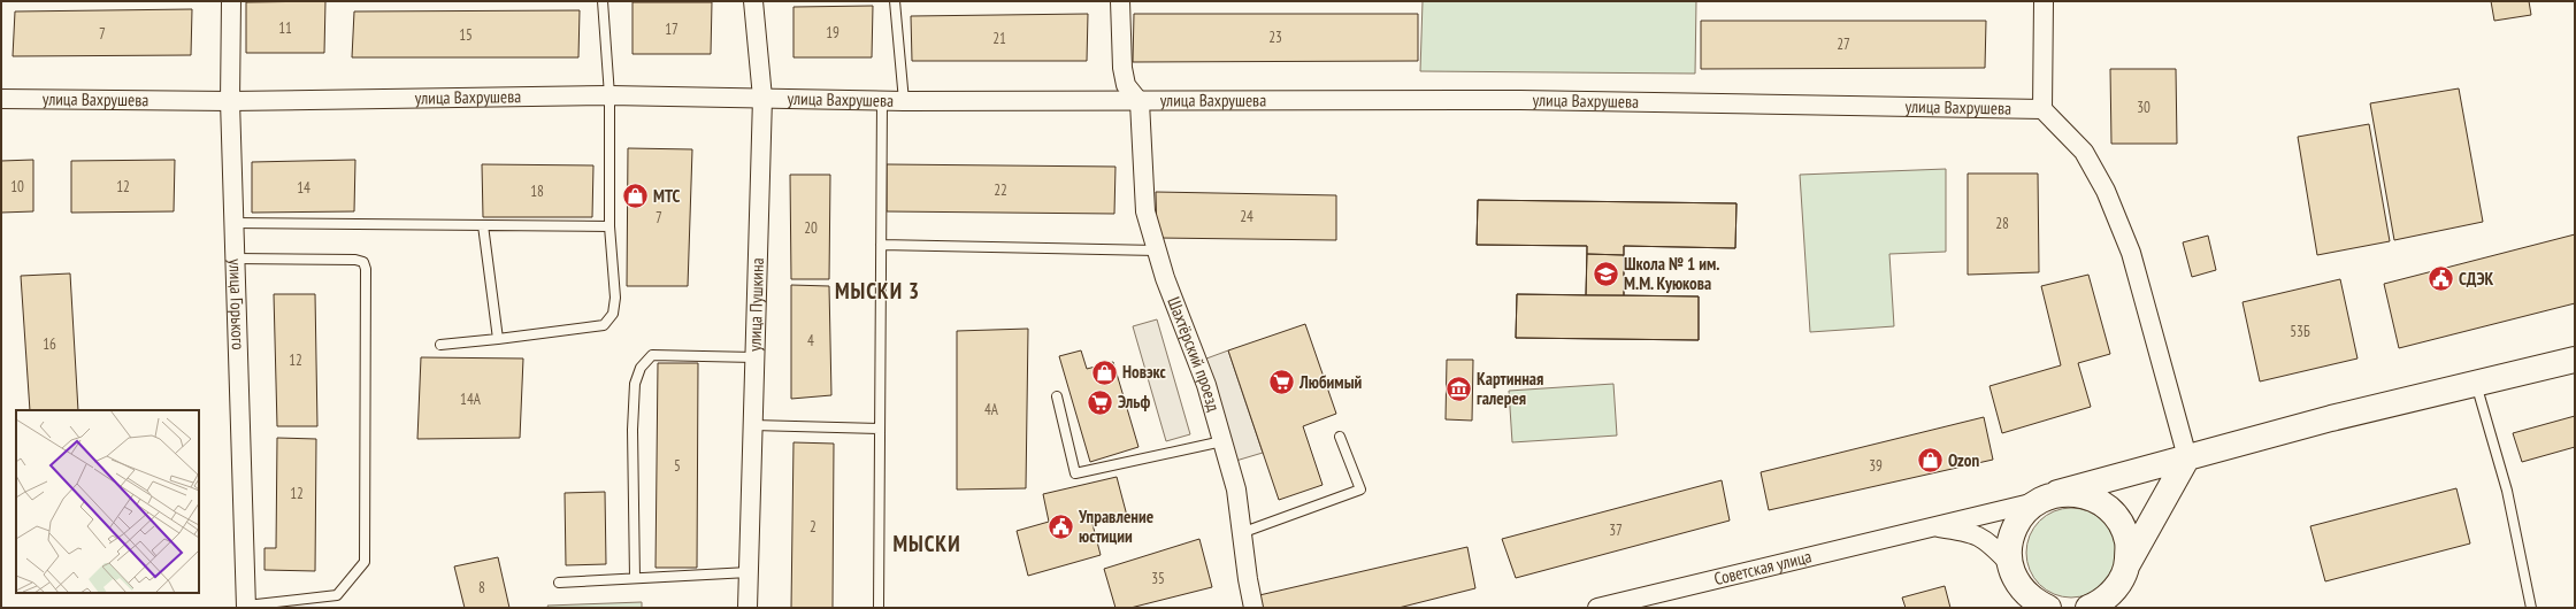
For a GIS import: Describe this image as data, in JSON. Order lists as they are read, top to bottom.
{
  "streets": {
    "street": [
      "улица Вахрушева",
      "улица Горького",
      "улица Пушкина",
      "Шахтёрский проезд",
      "Советская улица"
    ]
  },
  "crossings": [
    ["улица Вахрушева", "улица Горького"],
    ["улица Вахрушева", "улица Пушкина"],
    ["улица Вахрушева", "Шахтёрский проезд"]
  ],
  "districts": ["МЫСКИ 3", "МЫСКИ"],
  "places": {
    "shop": ["МТС", "Новэкс", "Ozon"],
    "school or university": ["Школа № 1 им. М.М. Куюкова"],
    "public building": ["СДЭК", "Управление юстиции"],
    "supermarket": ["Любимый", "Эльф"],
    "museum": ["Картинная галерея"]
  },
  "house_numbers": [
    "11",
    "17",
    "19",
    "7",
    "15",
    "23",
    "21",
    "27",
    "30",
    "10",
    "12",
    "14",
    "22",
    "18",
    "24",
    "7",
    "28",
    "20",
    "53Б",
    "4",
    "16",
    "12",
    "14А",
    "4А",
    "5",
    "39",
    "12",
    "2",
    "37",
    "35",
    "8"
  ]
}
